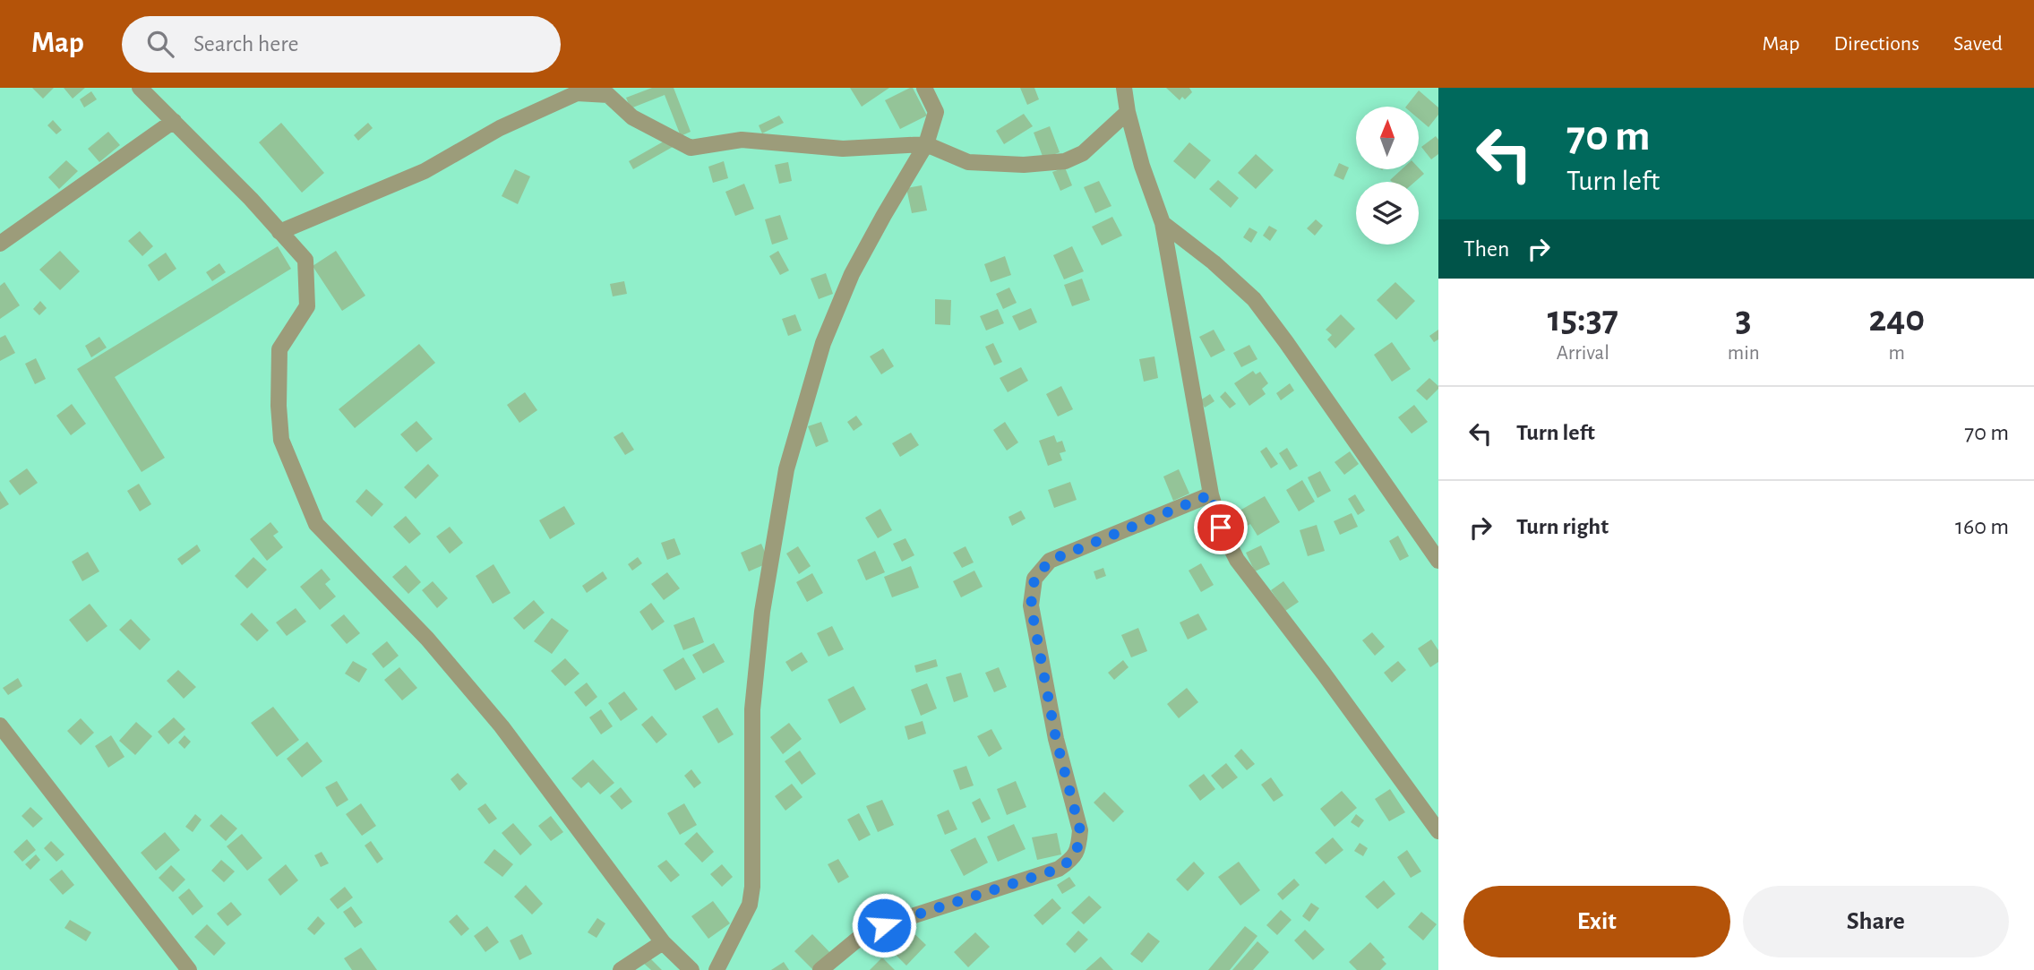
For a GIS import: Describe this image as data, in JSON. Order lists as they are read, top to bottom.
{
  "north": "top",
  "page": {
    "header": "Map",
    "search": "Search here",
    "nav": ["Map", "Directions", "Saved"],
    "turn": ["70 m", "Turn left"],
    "then": "Then",
    "eta": [
      "15:37",
      "Arrival",
      "3",
      "min",
      "240",
      "m"
    ],
    "list": [
      {
        "name": "Turn left",
        "value": "70 m"
      },
      {
        "name": "Turn right",
        "value": "160 m"
      }
    ],
    "buttons": ["Exit", "Share"]
  }
}
